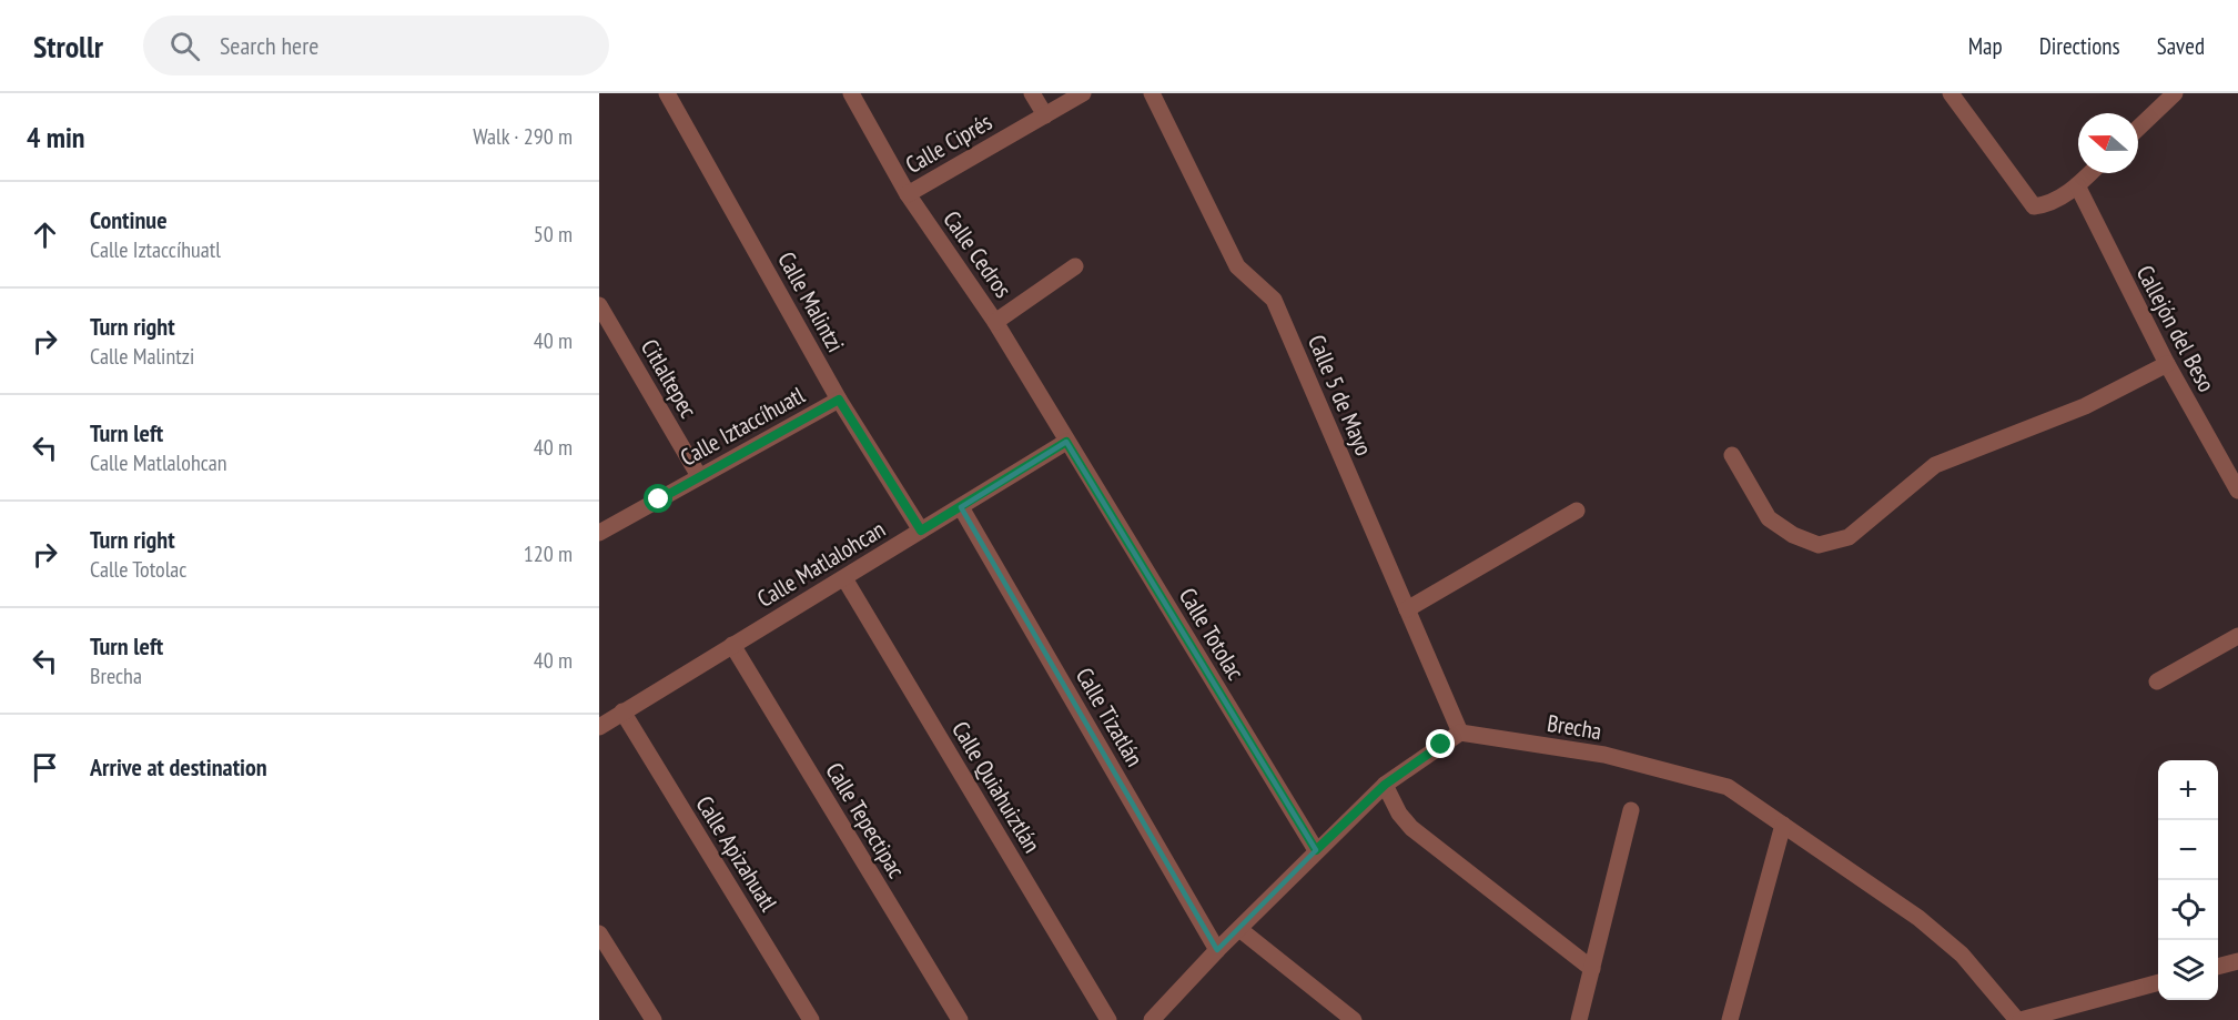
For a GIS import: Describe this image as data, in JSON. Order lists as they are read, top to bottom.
{
  "streets": {
    "street": [
      "Calle Ciprés",
      "Calle Cedros",
      "Calle Malintzi",
      "Callejón del Beso",
      "Citlaltepec",
      "Calle 5 de Mayo",
      "Calle Iztaccíhuatl",
      "Calle Matlalohcan",
      "Calle Totolac",
      "Calle Tizatlán",
      "Brecha",
      "Calle Quiahuiztlán",
      "Calle Tepectipac",
      "Calle Apizahuatl"
    ]
  },
  "crossings": [
    ["Calle Ciprés", "Calle Cedros"],
    ["Calle Cedros", "Calle Matlalohcan"],
    ["Calle Cedros", "Calle Totolac"],
    ["Calle Malintzi", "Calle Iztaccíhuatl"],
    ["Calle Malintzi", "Calle Matlalohcan"],
    ["Citlaltepec", "Calle Iztaccíhuatl"],
    ["Calle 5 de Mayo", "Brecha"],
    ["Calle Matlalohcan", "Calle Totolac"],
    ["Calle Matlalohcan", "Calle Tizatlán"],
    ["Calle Matlalohcan", "Calle Quiahuiztlán"],
    ["Calle Matlalohcan", "Calle Tepectipac"],
    ["Calle Matlalohcan", "Calle Apizahuatl"]
  ],
  "north": "left",
  "page": {
    "header": "Strollr",
    "search": "Search here",
    "nav": ["Map", "Directions", "Saved"],
    "heading": ["4 min", "Walk · 290 m"],
    "list": [
      ["Continue", "Calle Iztaccíhuatl", "50 m"],
      ["Turn right", "Calle Malintzi", "40 m"],
      ["Turn left", "Calle Matlalohcan", "40 m"],
      ["Turn right", "Calle Totolac", "120 m"],
      ["Turn left", "Brecha", "40 m"],
      "Arrive at destination"
    ],
    "map_buttons": ["+", "−"]
  }
}
